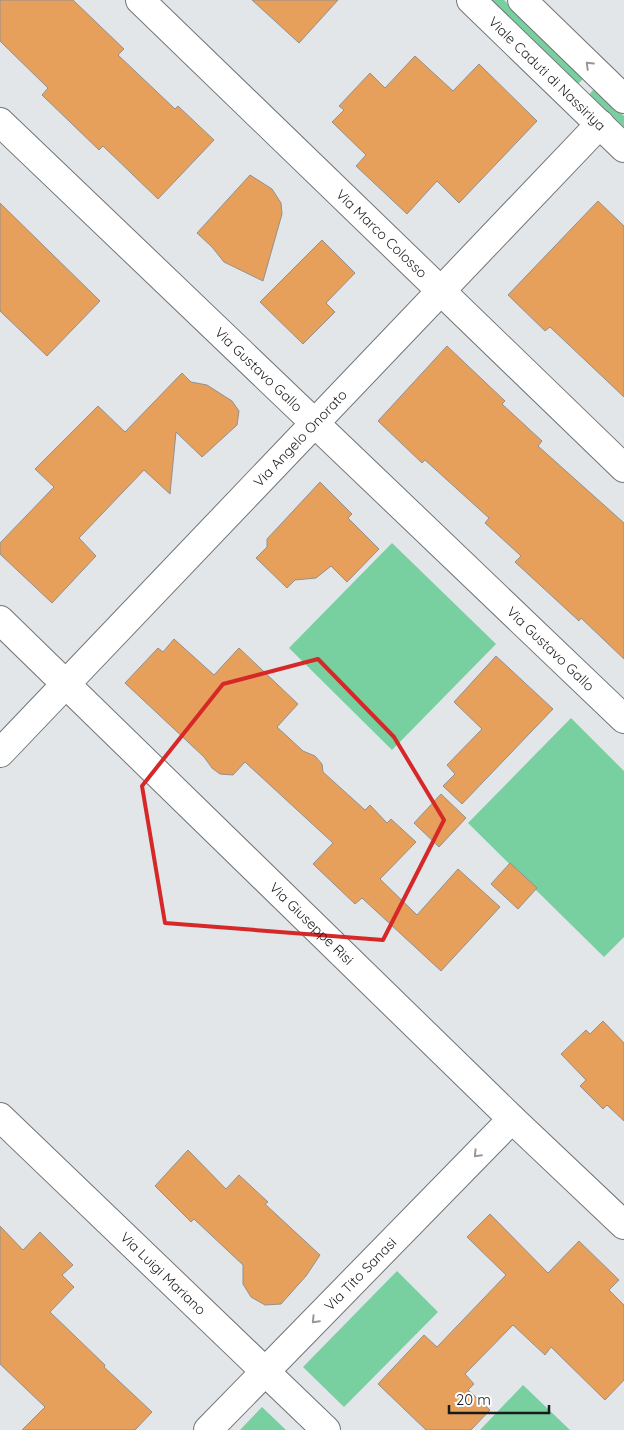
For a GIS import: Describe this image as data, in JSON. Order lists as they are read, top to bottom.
{
  "streets": {
    "street": [
      "Viale Caduti di Nassiriya",
      "Via Marco Colosso",
      "Via Gustavo Gallo",
      "Via Angelo Onorato",
      "Via Giuseppe Risi",
      "Via Luigi Mariano",
      "Via Tito Sanasi"
    ]
  },
  "crossings": [
    ["Viale Caduti di Nassiriya", "Via Angelo Onorato"],
    ["Via Marco Colosso", "Via Angelo Onorato"],
    ["Via Gustavo Gallo", "Via Angelo Onorato"],
    ["Via Angelo Onorato", "Via Giuseppe Risi"],
    ["Via Giuseppe Risi", "Via Tito Sanasi"],
    ["Via Luigi Mariano", "Via Tito Sanasi"]
  ],
  "one_way": ["Via Tito Sanasi"],
  "scale_bar": "20 m"
}
